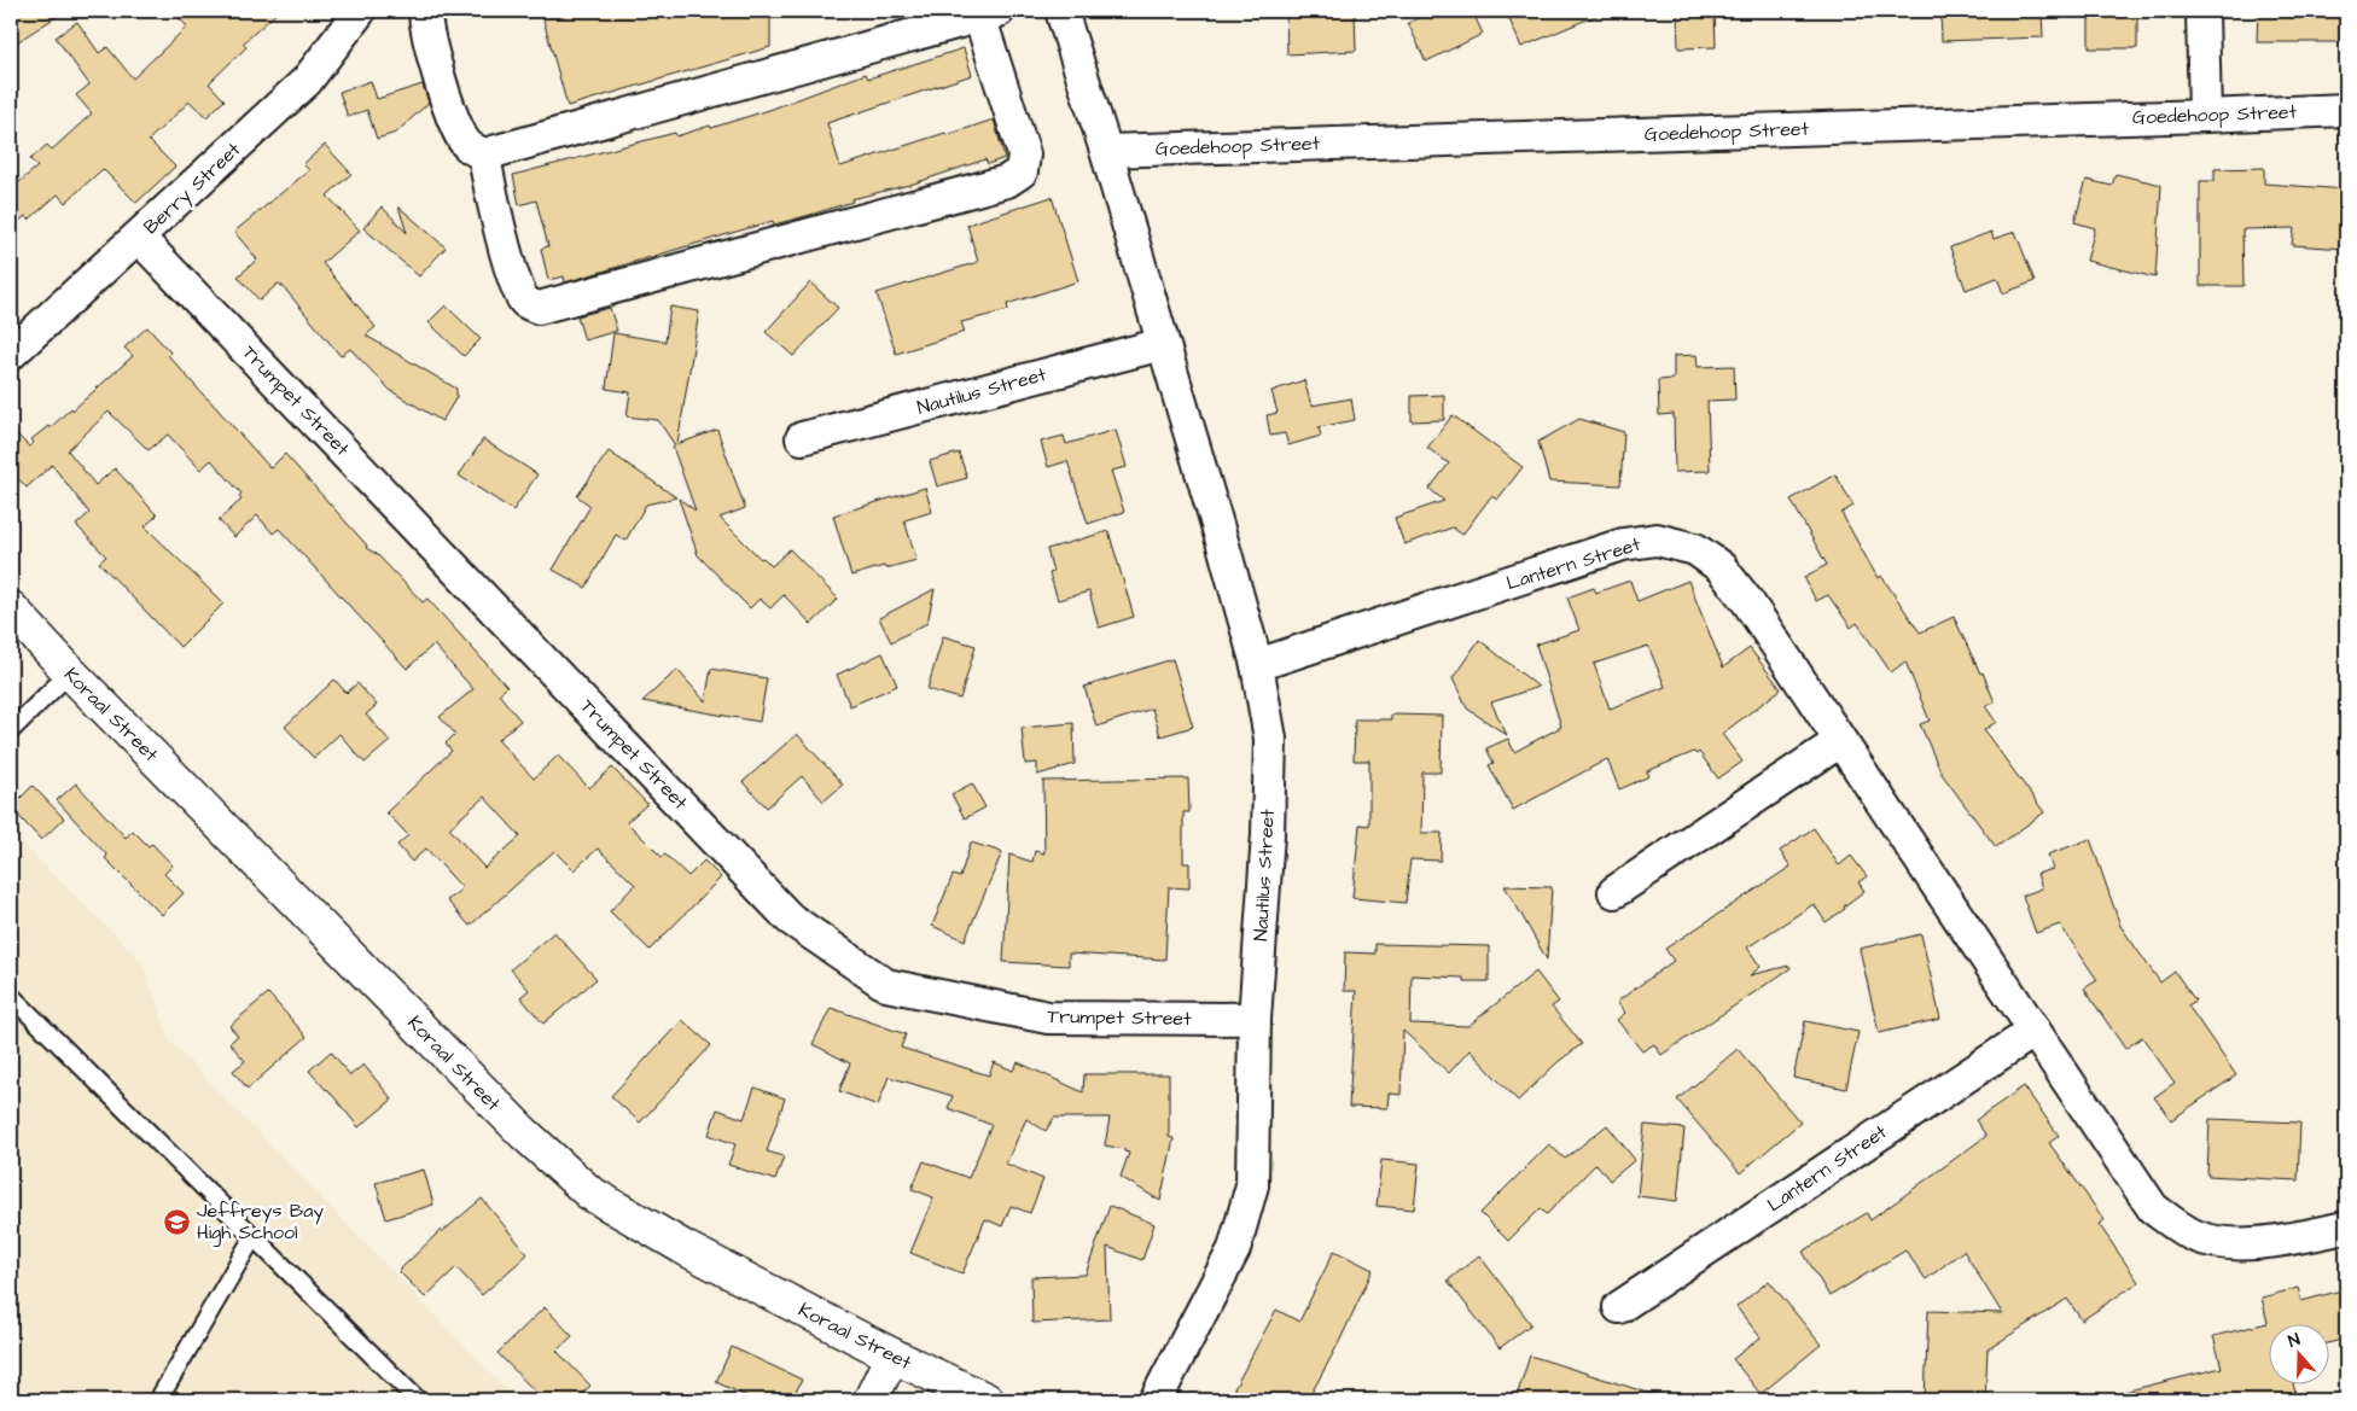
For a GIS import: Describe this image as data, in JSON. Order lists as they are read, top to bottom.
{
  "streets": {
    "street": [
      "Goedehoop Street",
      "Berry Street",
      "Nautilus Street",
      "Trumpet Street",
      "Lantern Street",
      "Koraal Street"
    ]
  },
  "crossings": [
    ["Goedehoop Street", "Nautilus Street"],
    ["Berry Street", "Trumpet Street"],
    ["Nautilus Street", "Trumpet Street"],
    ["Nautilus Street", "Lantern Street"]
  ],
  "places": {
    "school or university": ["Jeffreys Bay High School"]
  },
  "north": "top"
}
